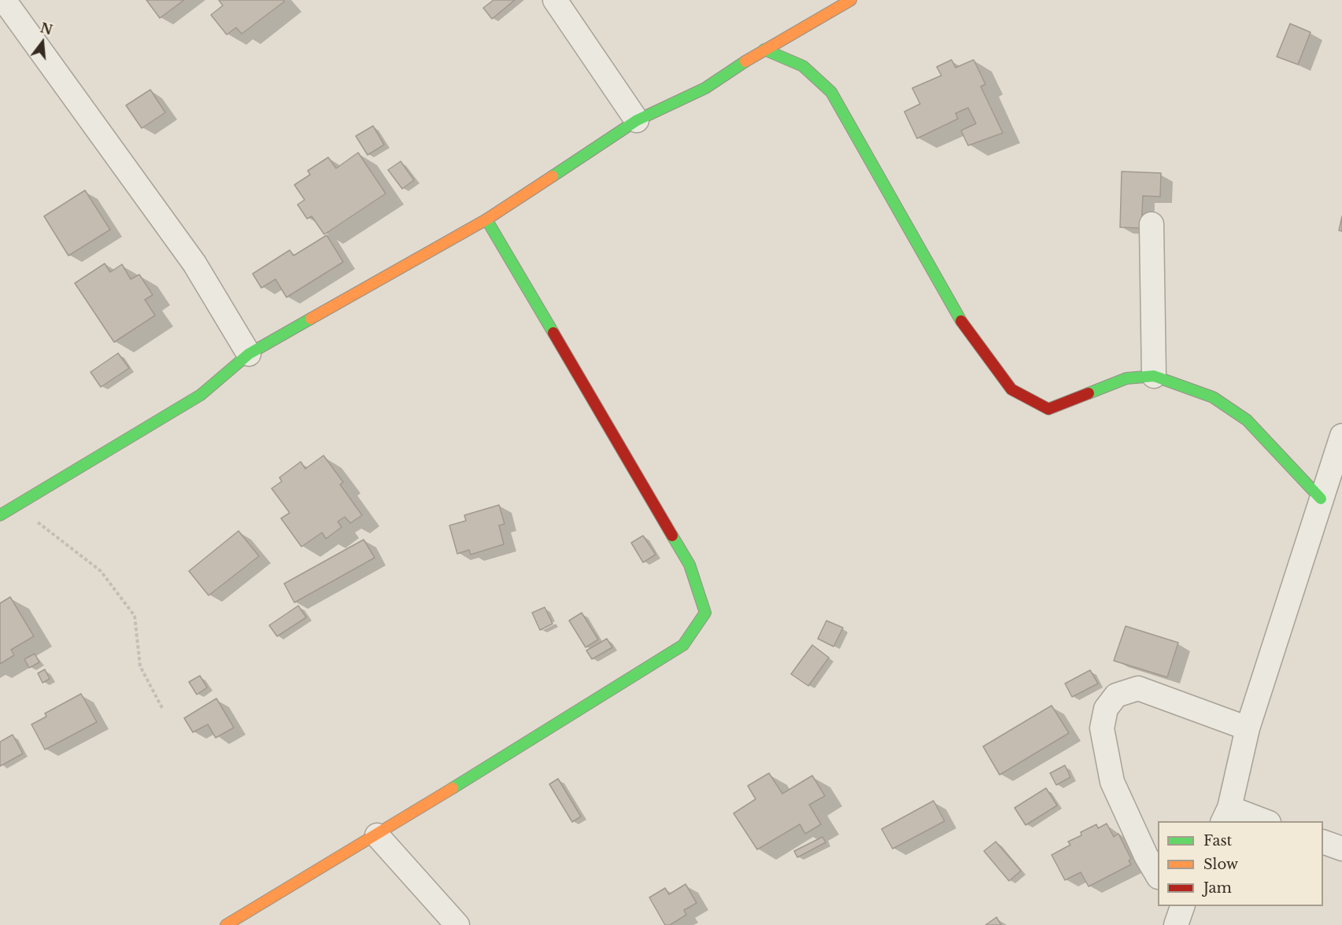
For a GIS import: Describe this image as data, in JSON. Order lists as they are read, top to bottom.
{
  "legend": ["Fast", "Slow", "Jam"],
  "north": "top"
}
